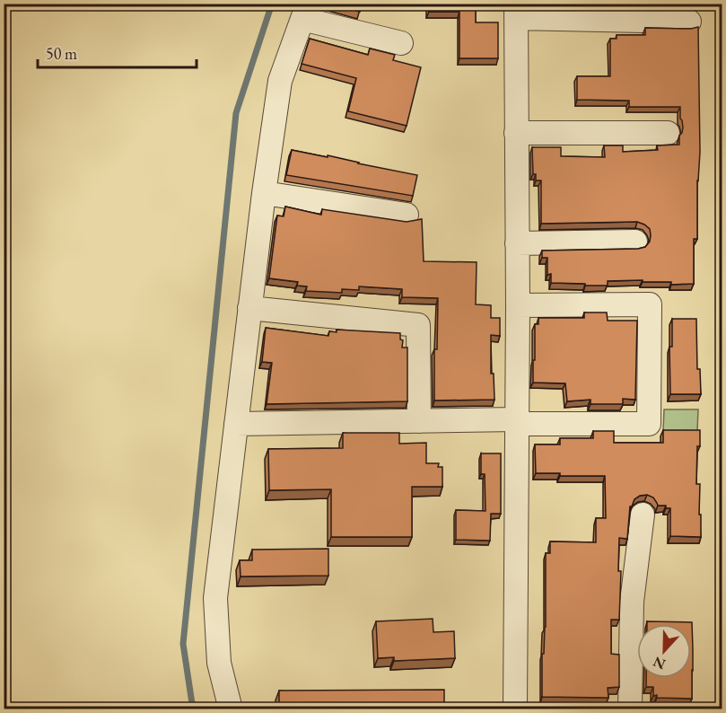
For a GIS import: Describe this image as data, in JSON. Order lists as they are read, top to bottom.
{
  "scale_bar": "50 m",
  "north": "bottom"
}
